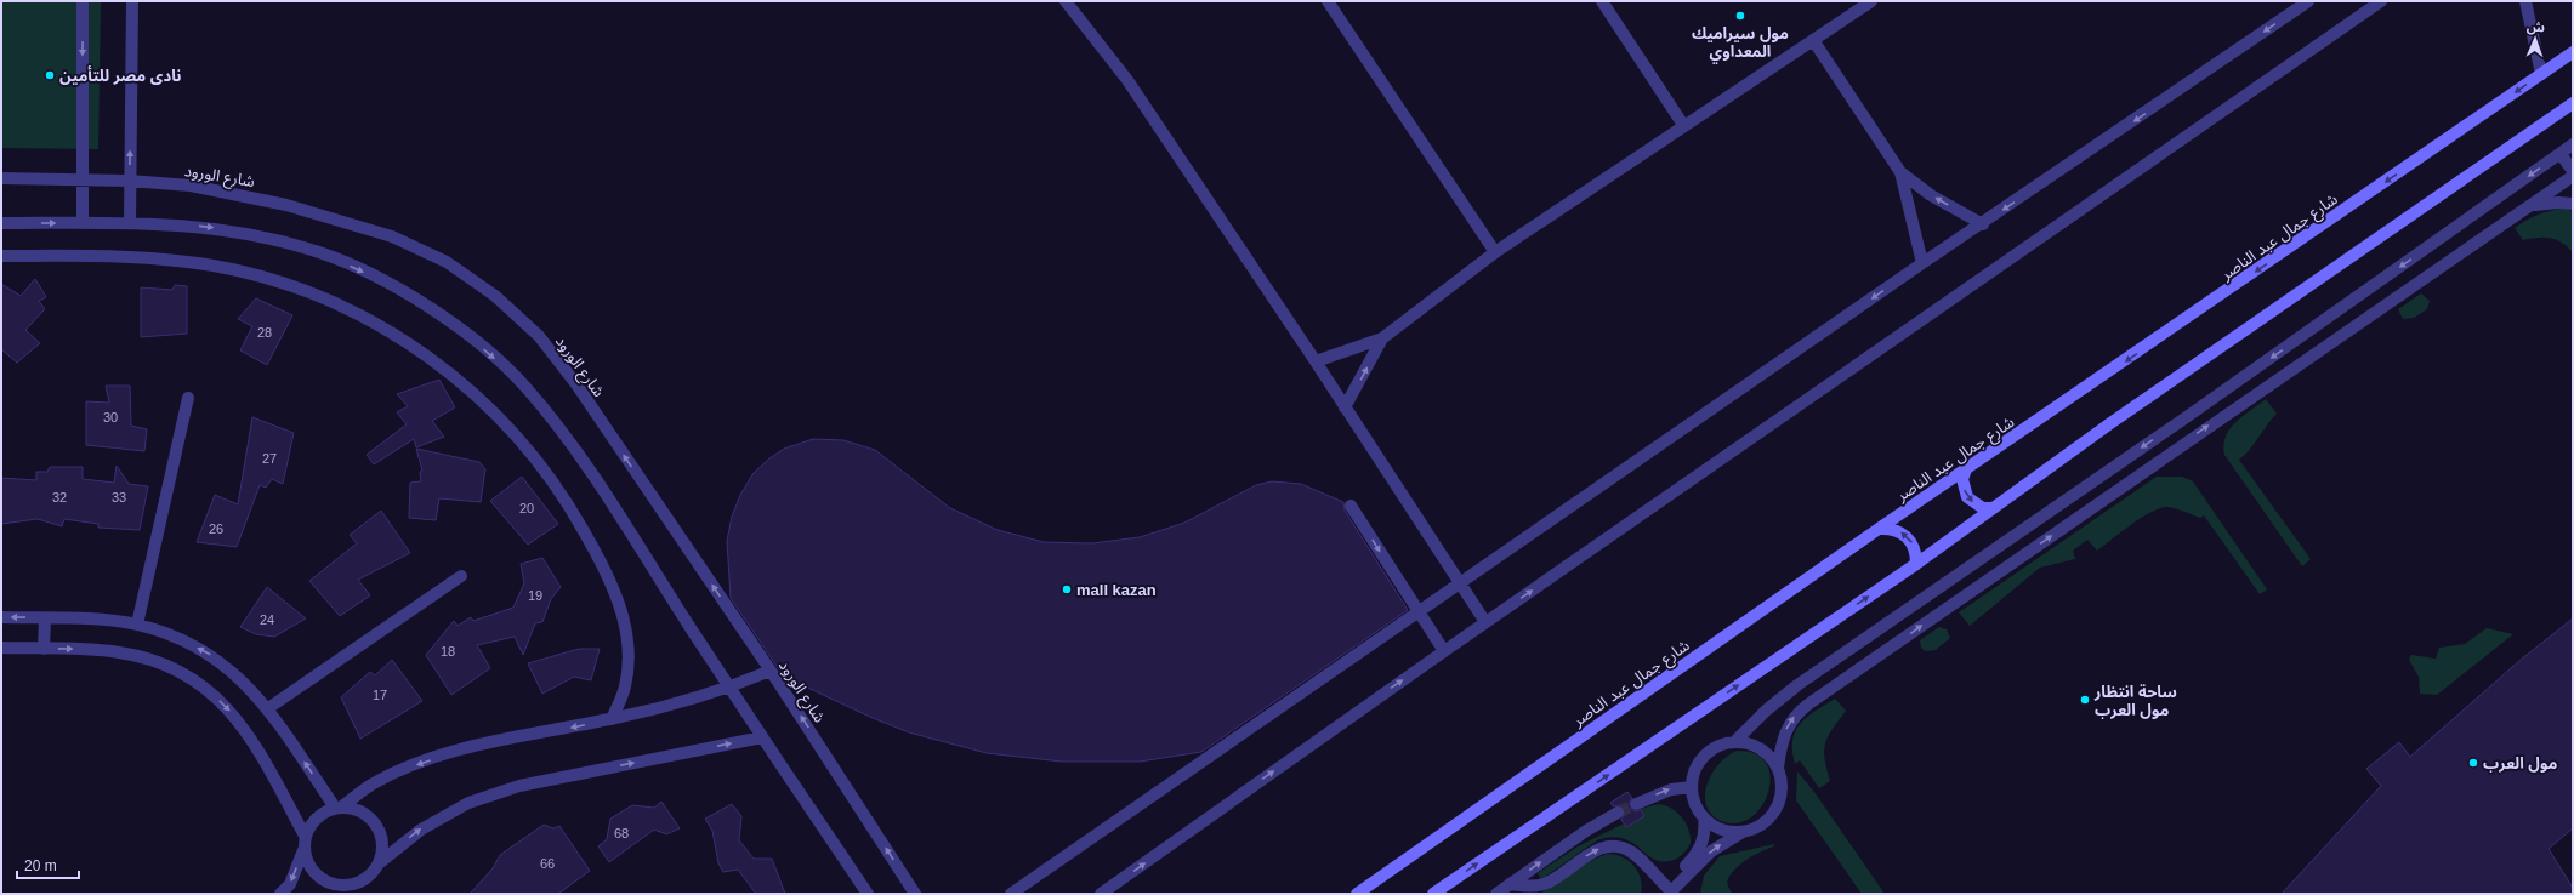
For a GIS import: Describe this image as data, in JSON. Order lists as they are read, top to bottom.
{
  "streets": {
    "main road": ["شارع جمال عبد الناصر"],
    "street": ["شارع الورود"]
  },
  "places": [
    "مول سيراميك المعداوي",
    "نادى مصر للتأمين",
    "mall kazan",
    "ساحة انتظار مول العرب",
    "مول العرب"
  ],
  "house_numbers": [
    "28",
    "30",
    "27",
    "32",
    "33",
    "20",
    "26",
    "19",
    "24",
    "18",
    "17",
    "68",
    "66"
  ],
  "scale_bar": "20 m",
  "north": "top"
}
